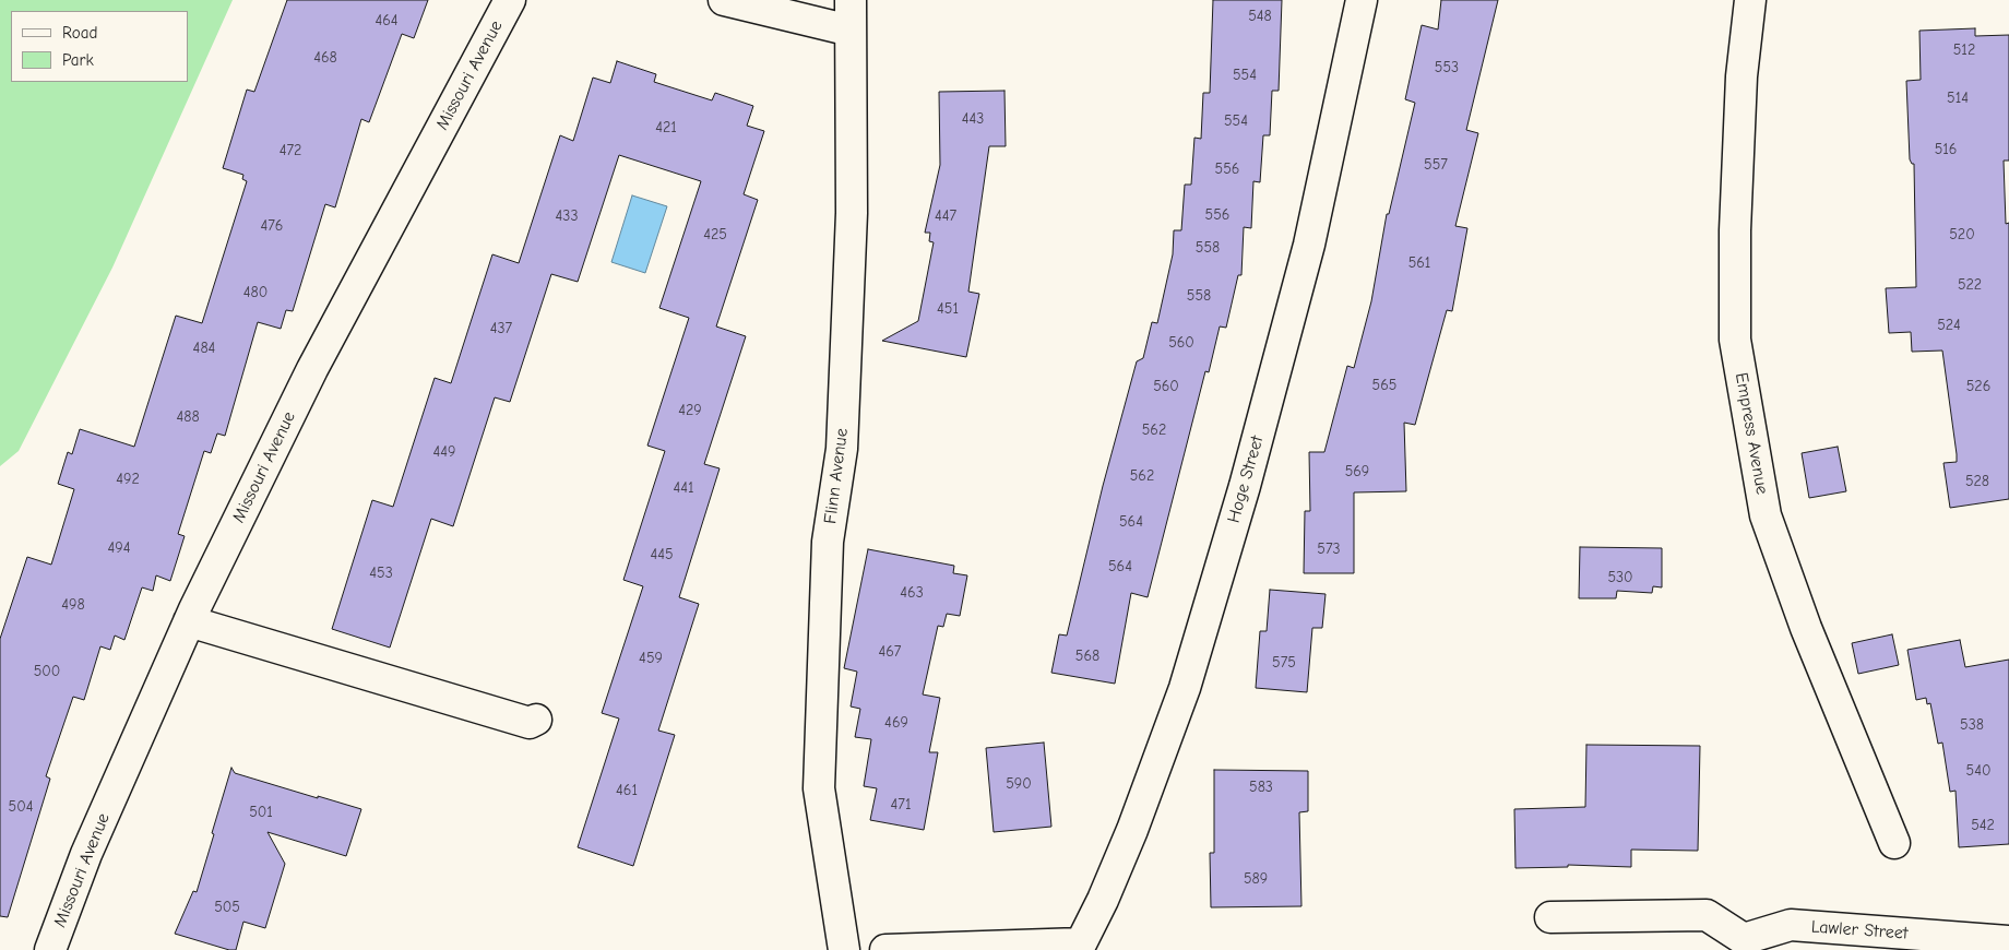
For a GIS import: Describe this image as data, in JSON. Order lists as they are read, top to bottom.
{
  "streets": {
    "street": [
      "Missouri Avenue",
      "Empress Avenue",
      "Flinn Avenue",
      "Hoge Street",
      "Lawler Street"
    ]
  },
  "house_numbers": [
    "548",
    "464",
    "512",
    "468",
    "553",
    "554",
    "514",
    "443",
    "554",
    "421",
    "516",
    "472",
    "557",
    "556",
    "556",
    "433",
    "447",
    "476",
    "425",
    "520",
    "558",
    "561",
    "522",
    "480",
    "558",
    "451",
    "524",
    "437",
    "560",
    "484",
    "565",
    "560",
    "526",
    "429",
    "488",
    "562",
    "449",
    "569",
    "562",
    "492",
    "528",
    "441",
    "564",
    "494",
    "573",
    "445",
    "564",
    "453",
    "530",
    "463",
    "498",
    "467",
    "568",
    "459",
    "575",
    "500",
    "469",
    "538",
    "540",
    "590",
    "583",
    "461",
    "471",
    "504",
    "501",
    "542",
    "589",
    "505"
  ],
  "legend": ["Road", "Park"]
}
